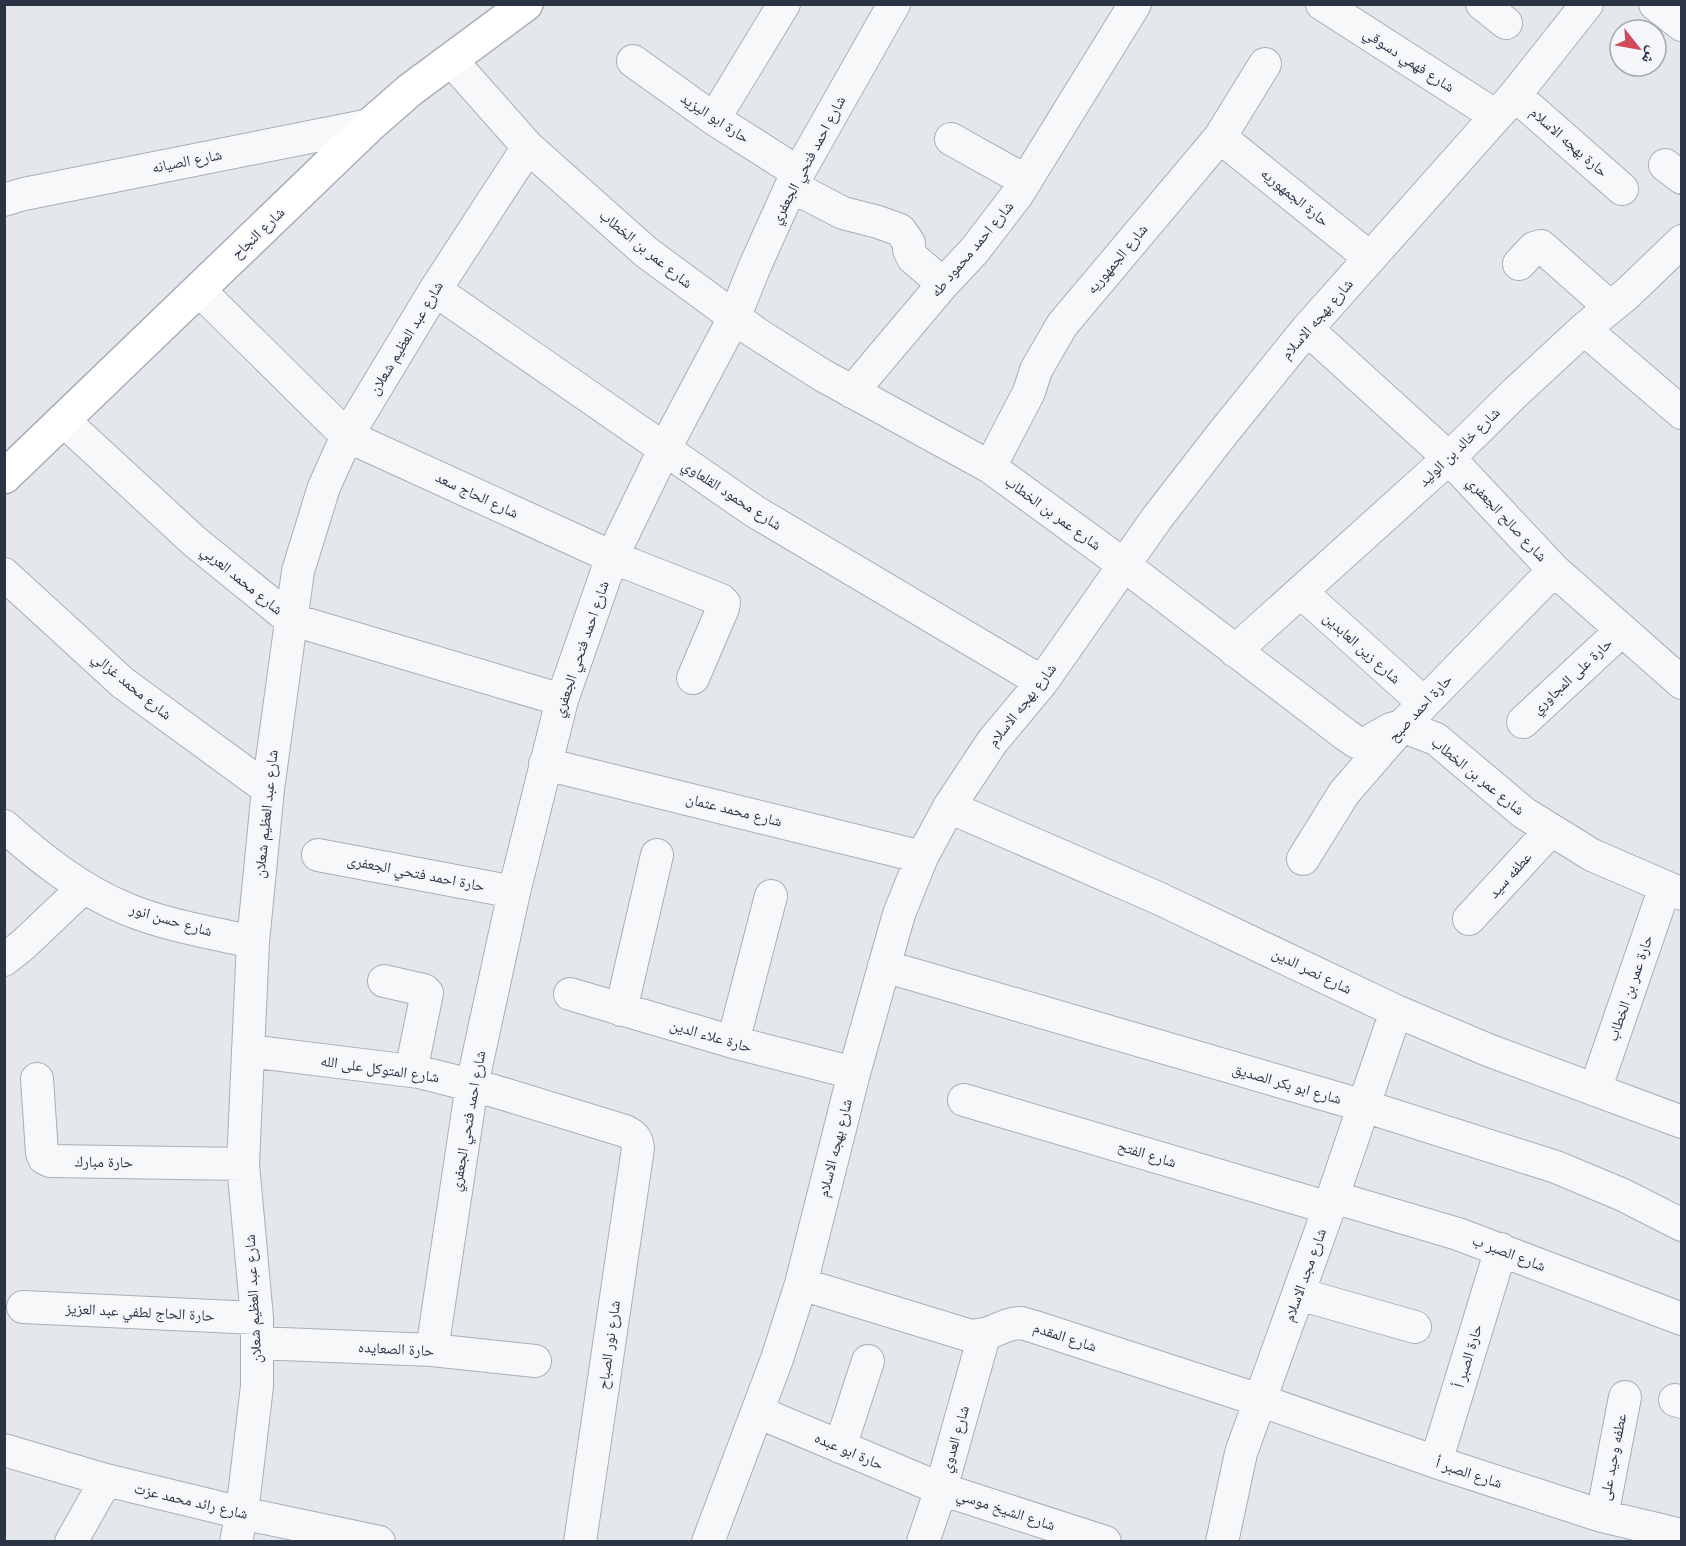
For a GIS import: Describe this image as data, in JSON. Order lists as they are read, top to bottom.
{
  "streets": {
    "street": [
      "شارع فهمي دسوقي",
      "حارة ابو اليزيد",
      "حارة بهجه الاسلام",
      "شارع احمد فتحي الجعفري",
      "شارع الصيانه",
      "حارة الجمهوريه",
      "شارع النجاح",
      "شارع عمر بن الخطاب",
      "شارع احمد محمود طه",
      "شارع الجمهوريه",
      "شارع بهجه الاسلام",
      "شارع عبد العظيم شعلان",
      "شارع خالد بن الوليد",
      "شارع الحاج سعد",
      "شارع محمود القلعاوي",
      "شارع صالح الجعفري",
      "شارع محمد العربي",
      "شارع زين العابدين",
      "حارة على المجاوري",
      "شارع محمد غزالي",
      "حارة احمد صبح",
      "شارع محمد عثمان",
      "حارة احمد فتحي الجعفرى",
      "عطفه سيد",
      "شارع حسن انور",
      "شارع نصر الدين",
      "حارة عمر بن الخطاب",
      "حارة علاء الدين",
      "شارع المتوكل على الله",
      "شارع ابو بكر الصديق",
      "شارع الفتح",
      "حارة مبارك",
      "شارع الصبر ب",
      "شارع مجد الاسلام",
      "حارة الحاج لطفي عبد العزيز",
      "شارع المقدم",
      "شارع نور الصباح",
      "حارة الصعايده",
      "حارة الصبر أ",
      "شارع العدوي",
      "حارة ابو عبده",
      "عطفه وحيد على",
      "شارع الصبر أ",
      "شارع رائد محمد عزت",
      "شارع الشيخ موسي"
    ]
  },
  "crossings": [
    ["شارع فهمي دسوقي", "حارة بهجه الاسلام"],
    ["شارع فهمي دسوقي", "شارع بهجه الاسلام"],
    ["حارة ابو اليزيد", "شارع احمد فتحي الجعفري"],
    ["حارة ابو اليزيد", "شارع احمد محمود طه"],
    ["حارة بهجه الاسلام", "شارع بهجه الاسلام"],
    ["شارع احمد فتحي الجعفري", "شارع عمر بن الخطاب"],
    ["شارع احمد فتحي الجعفري", "شارع الحاج سعد"],
    ["شارع احمد فتحي الجعفري", "شارع محمود القلعاوي"],
    ["شارع احمد فتحي الجعفري", "شارع محمد العربي"],
    ["شارع احمد فتحي الجعفري", "شارع محمد عثمان"],
    ["شارع احمد فتحي الجعفري", "حارة احمد فتحي الجعفرى"],
    ["شارع احمد فتحي الجعفري", "شارع المتوكل على الله"],
    ["شارع احمد فتحي الجعفري", "حارة الصعايده"],
    ["شارع الصيانه", "شارع النجاح"],
    ["حارة الجمهوريه", "شارع الجمهوريه"],
    ["حارة الجمهوريه", "شارع بهجه الاسلام"],
    ["شارع النجاح", "شارع عمر بن الخطاب"],
    ["شارع النجاح", "شارع الحاج سعد"],
    ["شارع النجاح", "شارع محمد العربي"],
    ["شارع عمر بن الخطاب", "شارع احمد محمود طه"],
    ["شارع عمر بن الخطاب", "شارع الجمهوريه"],
    ["شارع عمر بن الخطاب", "شارع بهجه الاسلام"],
    ["شارع عمر بن الخطاب", "شارع عبد العظيم شعلان"],
    ["شارع عمر بن الخطاب", "شارع خالد بن الوليد"],
    ["شارع عمر بن الخطاب", "حارة احمد صبح"],
    ["شارع عمر بن الخطاب", "عطفه سيد"],
    ["شارع عمر بن الخطاب", "حارة عمر بن الخطاب"],
    ["شارع بهجه الاسلام", "شارع محمود القلعاوي"],
    ["شارع بهجه الاسلام", "شارع صالح الجعفري"],
    ["شارع بهجه الاسلام", "شارع محمد عثمان"],
    ["شارع بهجه الاسلام", "شارع نصر الدين"],
    ["شارع بهجه الاسلام", "حارة علاء الدين"],
    ["شارع بهجه الاسلام", "شارع ابو بكر الصديق"],
    ["شارع بهجه الاسلام", "حارة ابو عبده"],
    ["شارع عبد العظيم شعلان", "شارع الحاج سعد"],
    ["شارع عبد العظيم شعلان", "شارع محمود القلعاوي"],
    ["شارع عبد العظيم شعلان", "شارع محمد العربي"],
    ["شارع عبد العظيم شعلان", "شارع محمد غزالي"],
    ["شارع عبد العظيم شعلان", "شارع حسن انور"],
    ["شارع عبد العظيم شعلان", "شارع المتوكل على الله"],
    ["شارع عبد العظيم شعلان", "حارة مبارك"],
    ["شارع عبد العظيم شعلان", "حارة الحاج لطفي عبد العزيز"],
    ["شارع عبد العظيم شعلان", "حارة الصعايده"],
    ["شارع عبد العظيم شعلان", "شارع رائد محمد عزت"],
    ["شارع خالد بن الوليد", "شارع صالح الجعفري"],
    ["شارع خالد بن الوليد", "شارع زين العابدين"],
    ["شارع صالح الجعفري", "حارة على المجاوري"],
    ["شارع صالح الجعفري", "حارة احمد صبح"],
    ["شارع زين العابدين", "حارة احمد صبح"],
    ["شارع نصر الدين", "حارة عمر بن الخطاب"],
    ["شارع نصر الدين", "شارع مجد الاسلام"],
    ["شارع المتوكل على الله", "شارع نور الصباح"],
    ["شارع ابو بكر الصديق", "شارع مجد الاسلام"],
    ["شارع الفتح", "شارع الصبر ب"],
    ["شارع الفتح", "شارع مجد الاسلام"],
    ["شارع الصبر ب", "شارع مجد الاسلام"],
    ["شارع الصبر ب", "حارة الصبر أ"],
    ["شارع مجد الاسلام", "شارع المقدم"],
    ["شارع مجد الاسلام", "شارع الصبر أ"],
    ["حارة الحاج لطفي عبد العزيز", "حارة الصعايده"],
    ["شارع المقدم", "شارع العدوي"],
    ["شارع المقدم", "شارع الصبر أ"],
    ["حارة الصبر أ", "شارع الصبر أ"],
    ["شارع العدوي", "حارة ابو عبده"],
    ["شارع العدوي", "شارع الشيخ موسي"],
    ["حارة ابو عبده", "شارع الشيخ موسي"],
    ["عطفه وحيد على", "شارع الصبر أ"]
  ],
  "north": "bottom right"
}
